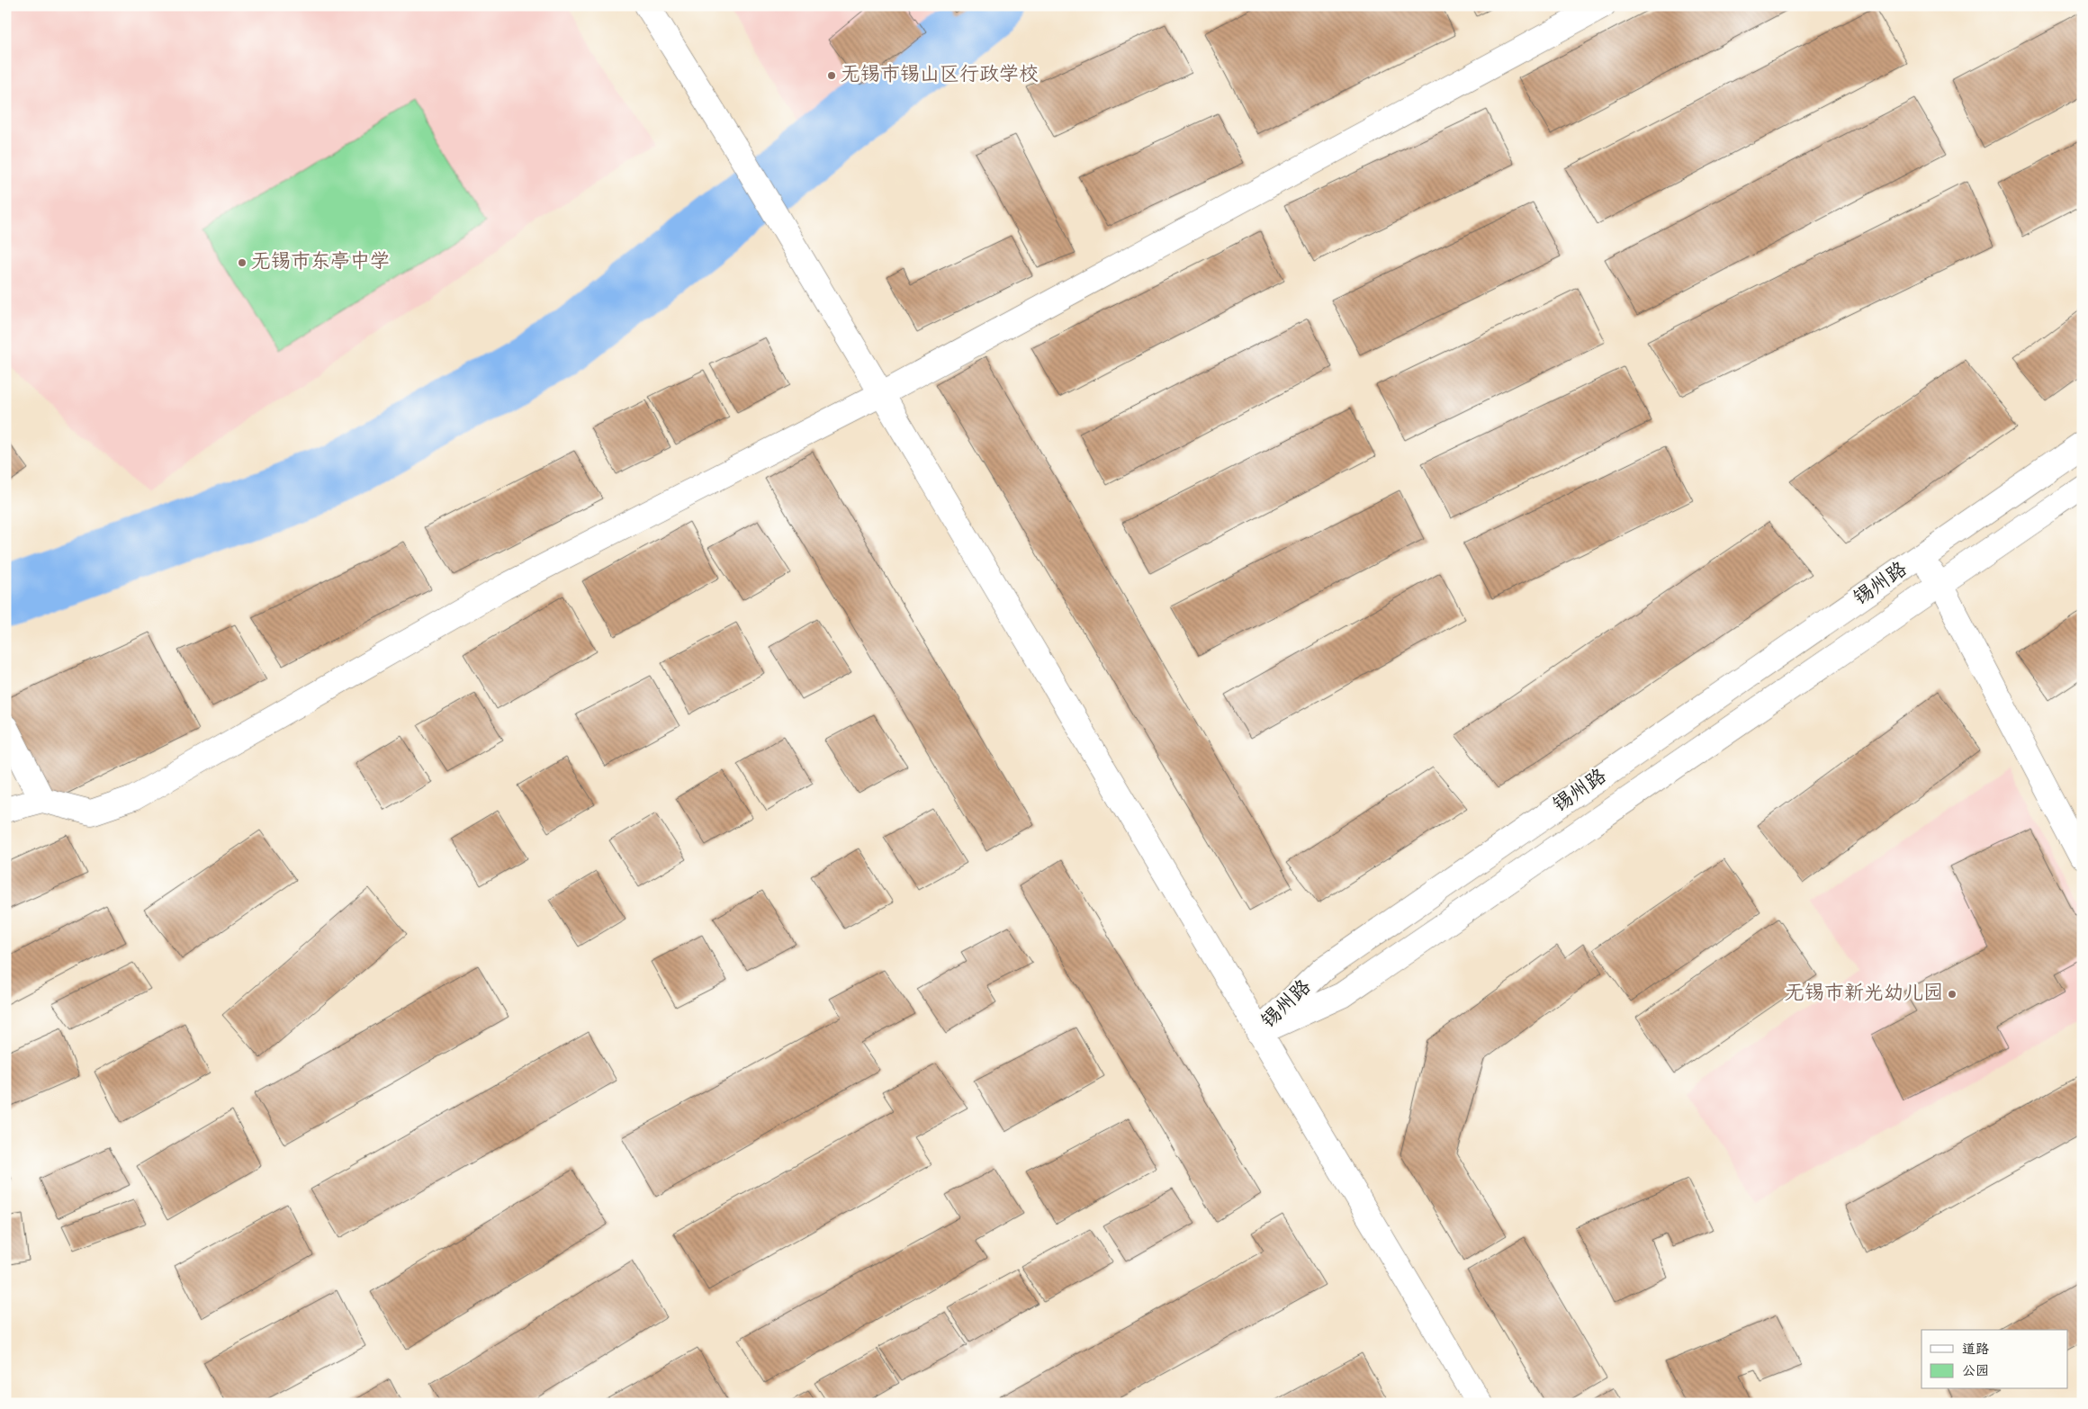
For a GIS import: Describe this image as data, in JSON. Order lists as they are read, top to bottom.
{
  "streets": {
    "street": ["锡州路"]
  },
  "places": ["无锡市锡山区行政学校", "无锡市东亭中学", "无锡市新光幼儿园"],
  "legend": ["道路", "公园"]
}
